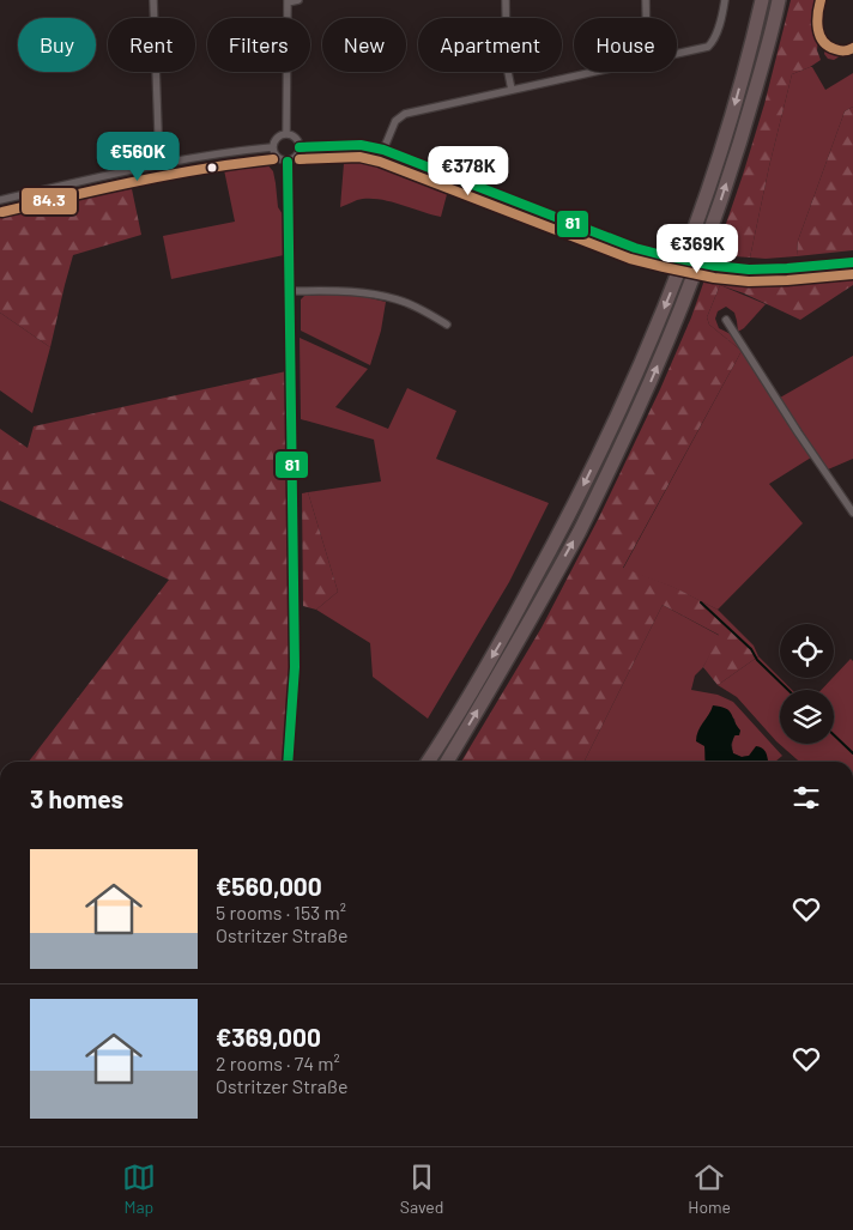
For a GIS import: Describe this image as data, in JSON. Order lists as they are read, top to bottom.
{
  "lines": ["transit line 84.3", "transit line 81"],
  "page": {
    "chip": [
      "Buy",
      "Rent",
      "Filters",
      "New",
      "Apartment",
      "House"
    ],
    "price": ["€560K", "€378K", "€369K"],
    "heading": "3 homes",
    "list": [
      {
        "name": "€560,000",
        "note": "5 rooms · 153 m² · Ostritzer Straße"
      },
      {
        "name": "€369,000",
        "note": "2 rooms · 74 m² · Ostritzer Straße"
      }
    ],
    "tabs": ["Map", "Saved", "Home"]
  }
}
